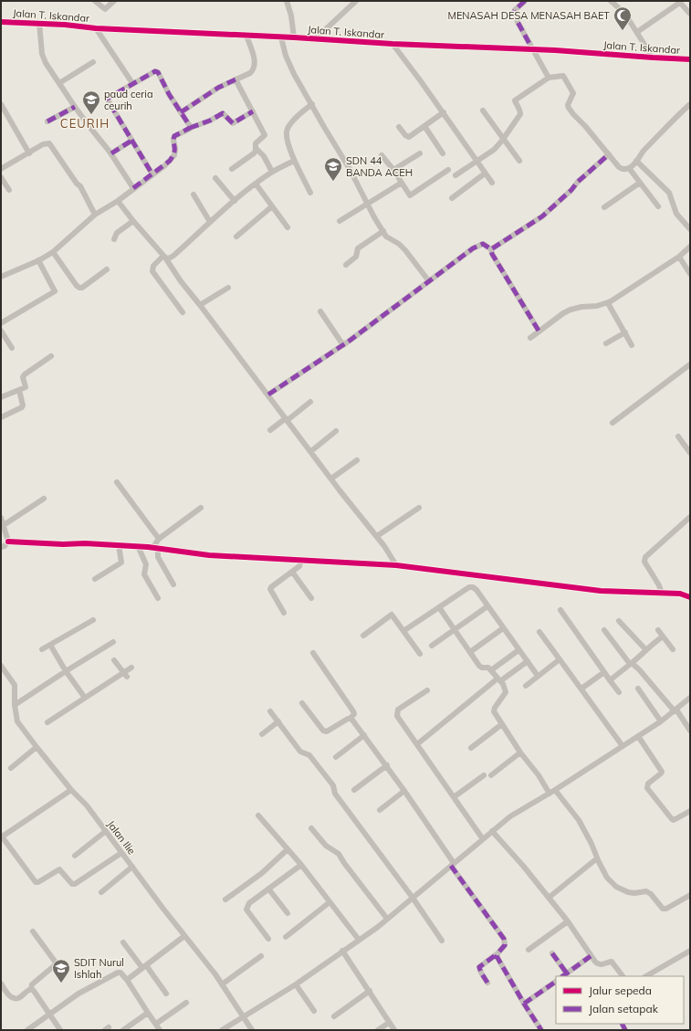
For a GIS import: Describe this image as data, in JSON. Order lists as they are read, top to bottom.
{
  "streets": {
    "street": ["Jalan T. Iskandar", "Jalan Ilie"]
  },
  "districts": ["CEURIH"],
  "places": {
    "mosque": ["MENASAH DESA MENASAH BAET"],
    "school or university": ["paud ceria ceurih", "SDN 44 BANDA ACEH", "SDIT Nurul Ishlah"]
  },
  "legend": ["Jalur sepeda", "Jalan setapak"]
}
